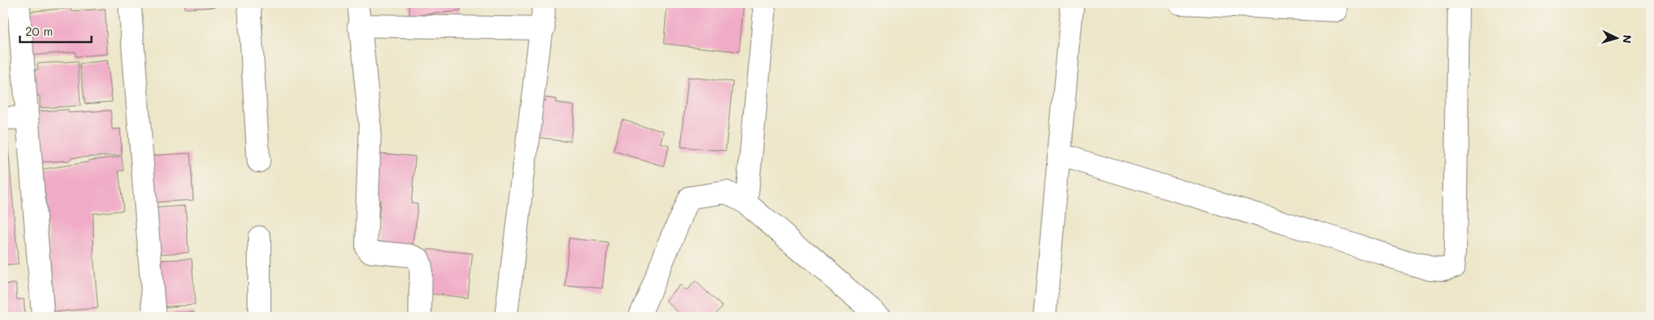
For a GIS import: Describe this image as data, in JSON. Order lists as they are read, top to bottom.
{
  "scale_bar": "20 m",
  "north": "right"
}
